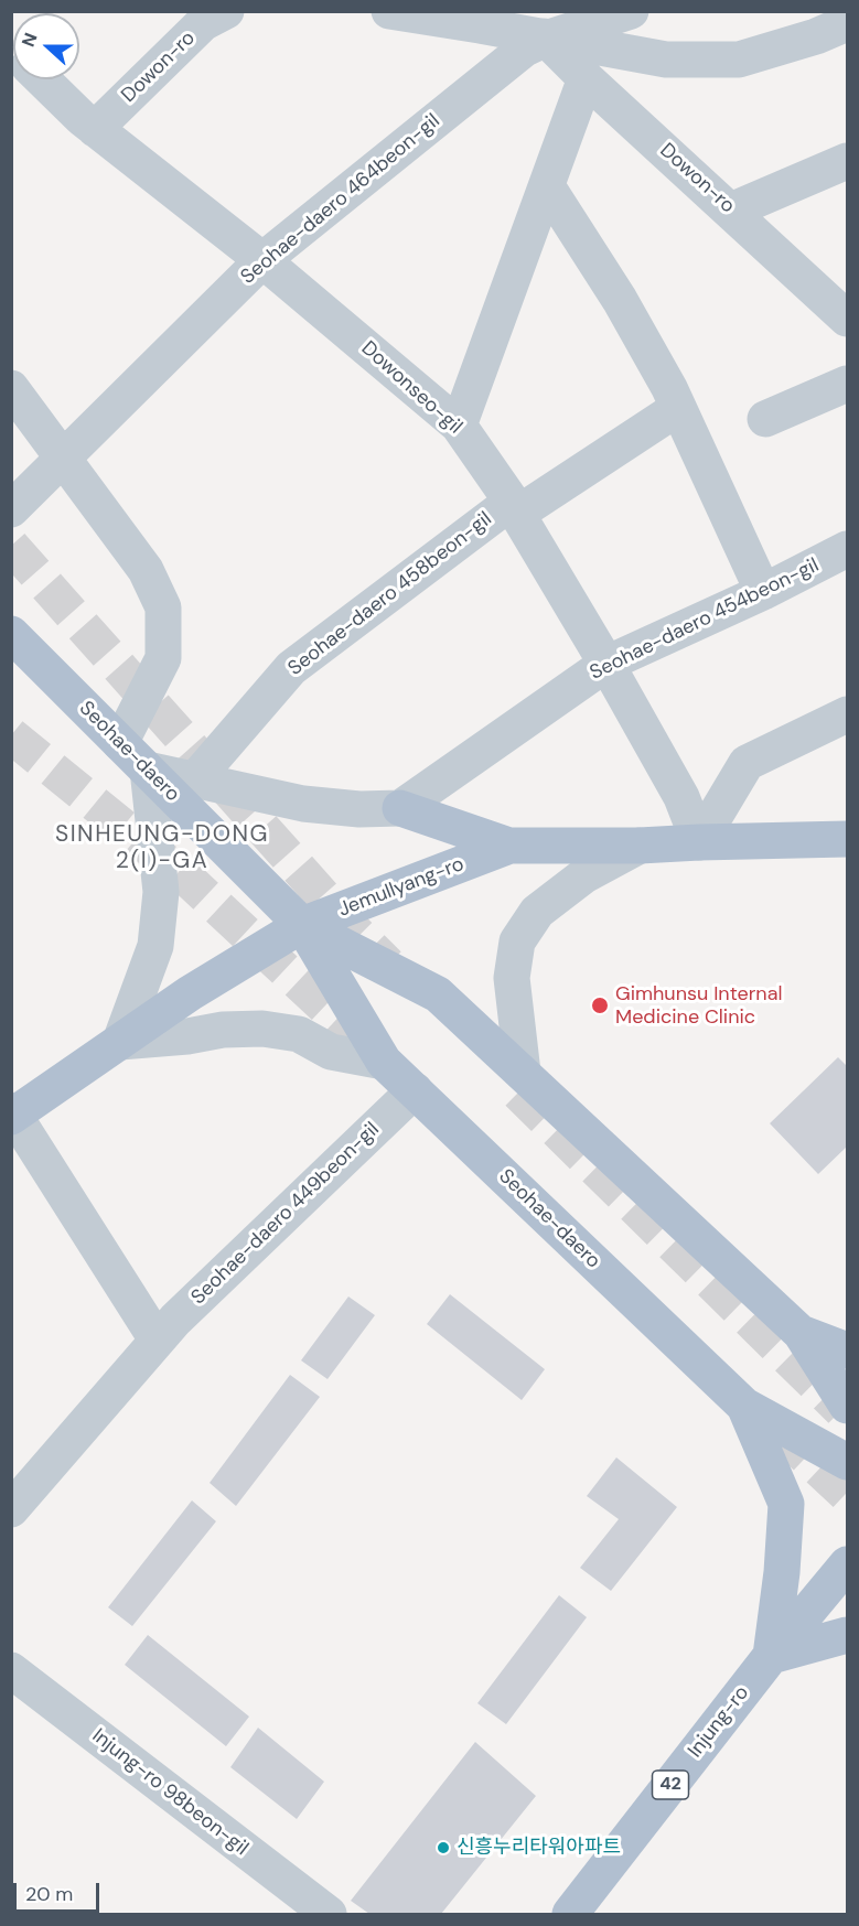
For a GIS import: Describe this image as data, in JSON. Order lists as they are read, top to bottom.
{
  "streets": {
    "main road": [
      "Seohae-daero",
      "Jemullyang-ro",
      "Injung-ro",
      "42"
    ],
    "street": [
      "Dowon-ro",
      "Seohae-daero 464beon-gil",
      "Dowonseo-gil",
      "Seohae-daero 458beon-gil",
      "Seohae-daero 454beon-gil",
      "Seohae-daero 449beon-gil",
      "Injung-ro 98beon-gil"
    ]
  },
  "crossings": [
    ["Dowon-ro", "Seohae-daero 464beon-gil"],
    ["Dowon-ro", "Dowonseo-gil"],
    ["Seohae-daero 464beon-gil", "Dowonseo-gil"],
    ["Dowonseo-gil", "Seohae-daero 458beon-gil"],
    ["Dowonseo-gil", "Seohae-daero 454beon-gil"],
    ["Dowonseo-gil", "Jemullyang-ro"],
    ["Seohae-daero", "Jemullyang-ro"],
    ["Seohae-daero", "Seohae-daero 449beon-gil"]
  ],
  "districts": ["SINHEUNG-DONG 2(I)-GA"],
  "places": ["Gimhunsu Internal Medicine Clinic", "신흥누리타워아파트"],
  "scale_bar": "20 m",
  "north": "left"
}
